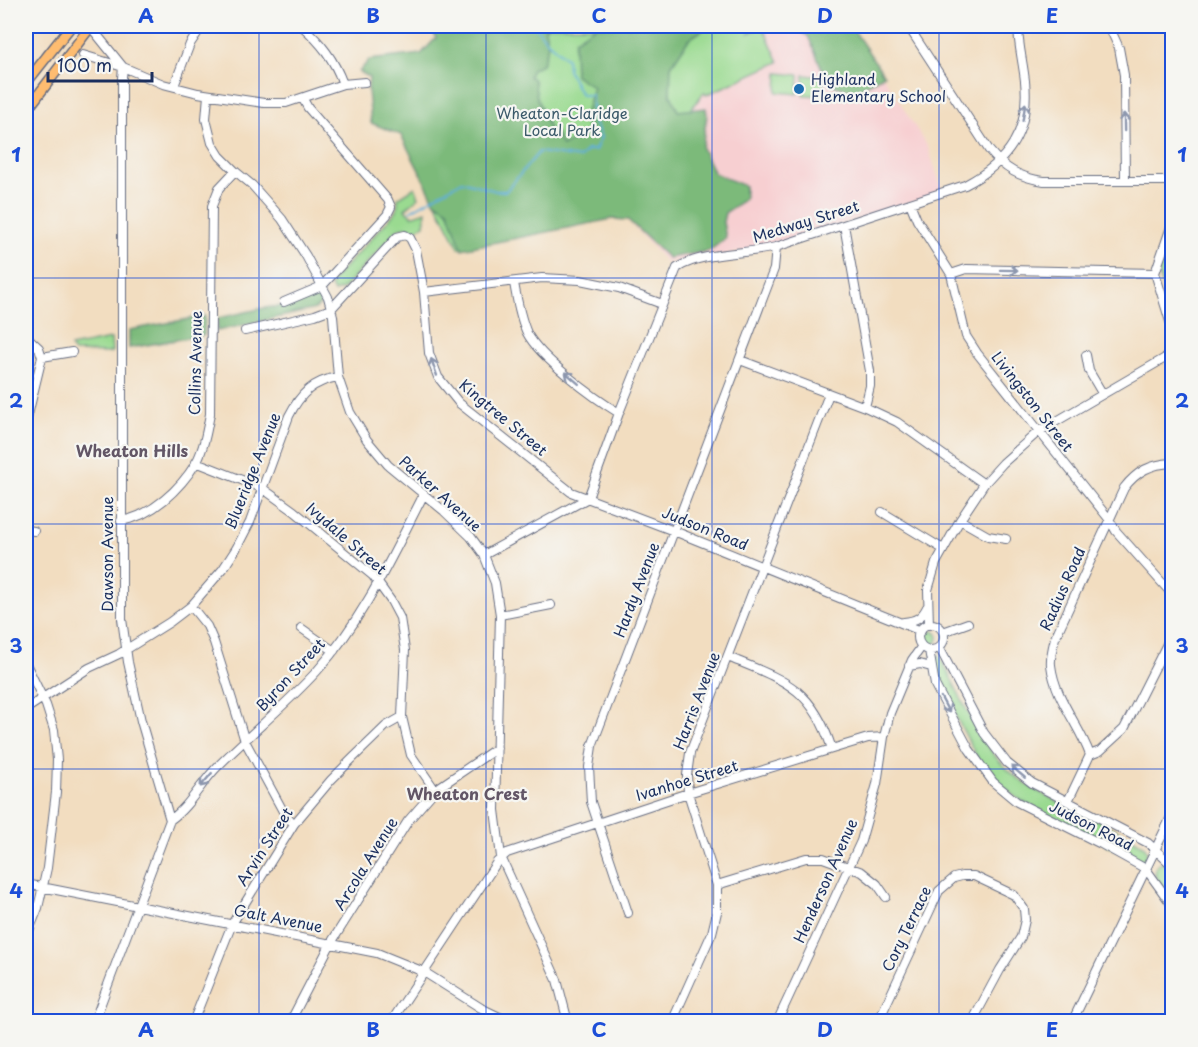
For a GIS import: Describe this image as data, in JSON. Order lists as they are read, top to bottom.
{
  "streets": {
    "street": [
      "Medway Street",
      "Collins Avenue",
      "Livingston Street",
      "Kingtree Street",
      "Blueridge Avenue",
      "Parker Avenue",
      "Judson Road",
      "Ivydale Street",
      "Dawson Avenue",
      "Radius Road",
      "Hardy Avenue",
      "Byron Street",
      "Harris Avenue",
      "Ivanhoe Street",
      "Arvin Street",
      "Arcola Avenue",
      "Henderson Avenue",
      "Galt Avenue",
      "Cory Terrace"
    ]
  },
  "crossings": [
    ["Medway Street", "Livingston Street"],
    ["Medway Street", "Kingtree Street"],
    ["Medway Street", "Judson Road"],
    ["Medway Street", "Hardy Avenue"],
    ["Collins Avenue", "Parker Avenue"],
    ["Collins Avenue", "Ivydale Street"],
    ["Collins Avenue", "Dawson Avenue"],
    ["Livingston Street", "Radius Road"],
    ["Kingtree Street", "Parker Avenue"],
    ["Kingtree Street", "Judson Road"],
    ["Blueridge Avenue", "Parker Avenue"],
    ["Blueridge Avenue", "Ivydale Street"],
    ["Blueridge Avenue", "Dawson Avenue"],
    ["Parker Avenue", "Byron Street"],
    ["Parker Avenue", "Ivanhoe Street"],
    ["Parker Avenue", "Arcola Avenue"],
    ["Judson Road", "Hardy Avenue"],
    ["Judson Road", "Harris Avenue"],
    ["Judson Road", "Henderson Avenue"],
    ["Ivydale Street", "Byron Street"],
    ["Ivydale Street", "Arvin Street"],
    ["Ivydale Street", "Arcola Avenue"],
    ["Dawson Avenue", "Byron Street"],
    ["Hardy Avenue", "Ivanhoe Street"],
    ["Harris Avenue", "Ivanhoe Street"],
    ["Ivanhoe Street", "Henderson Avenue"],
    ["Arvin Street", "Galt Avenue"],
    ["Arcola Avenue", "Galt Avenue"]
  ],
  "one_way": ["Kingtree Street"],
  "districts": ["Wheaton Hills", "Wheaton Crest"],
  "parks": ["Wheaton-Claridge Local Park"],
  "places": ["Highland Elementary School"],
  "scale_bar": "100 m",
  "grid": {
    "columns": [
      "A",
      "B",
      "C",
      "D",
      "E"
    ],
    "rows": [
      "1",
      "2",
      "3",
      "4"
    ]
  }
}
